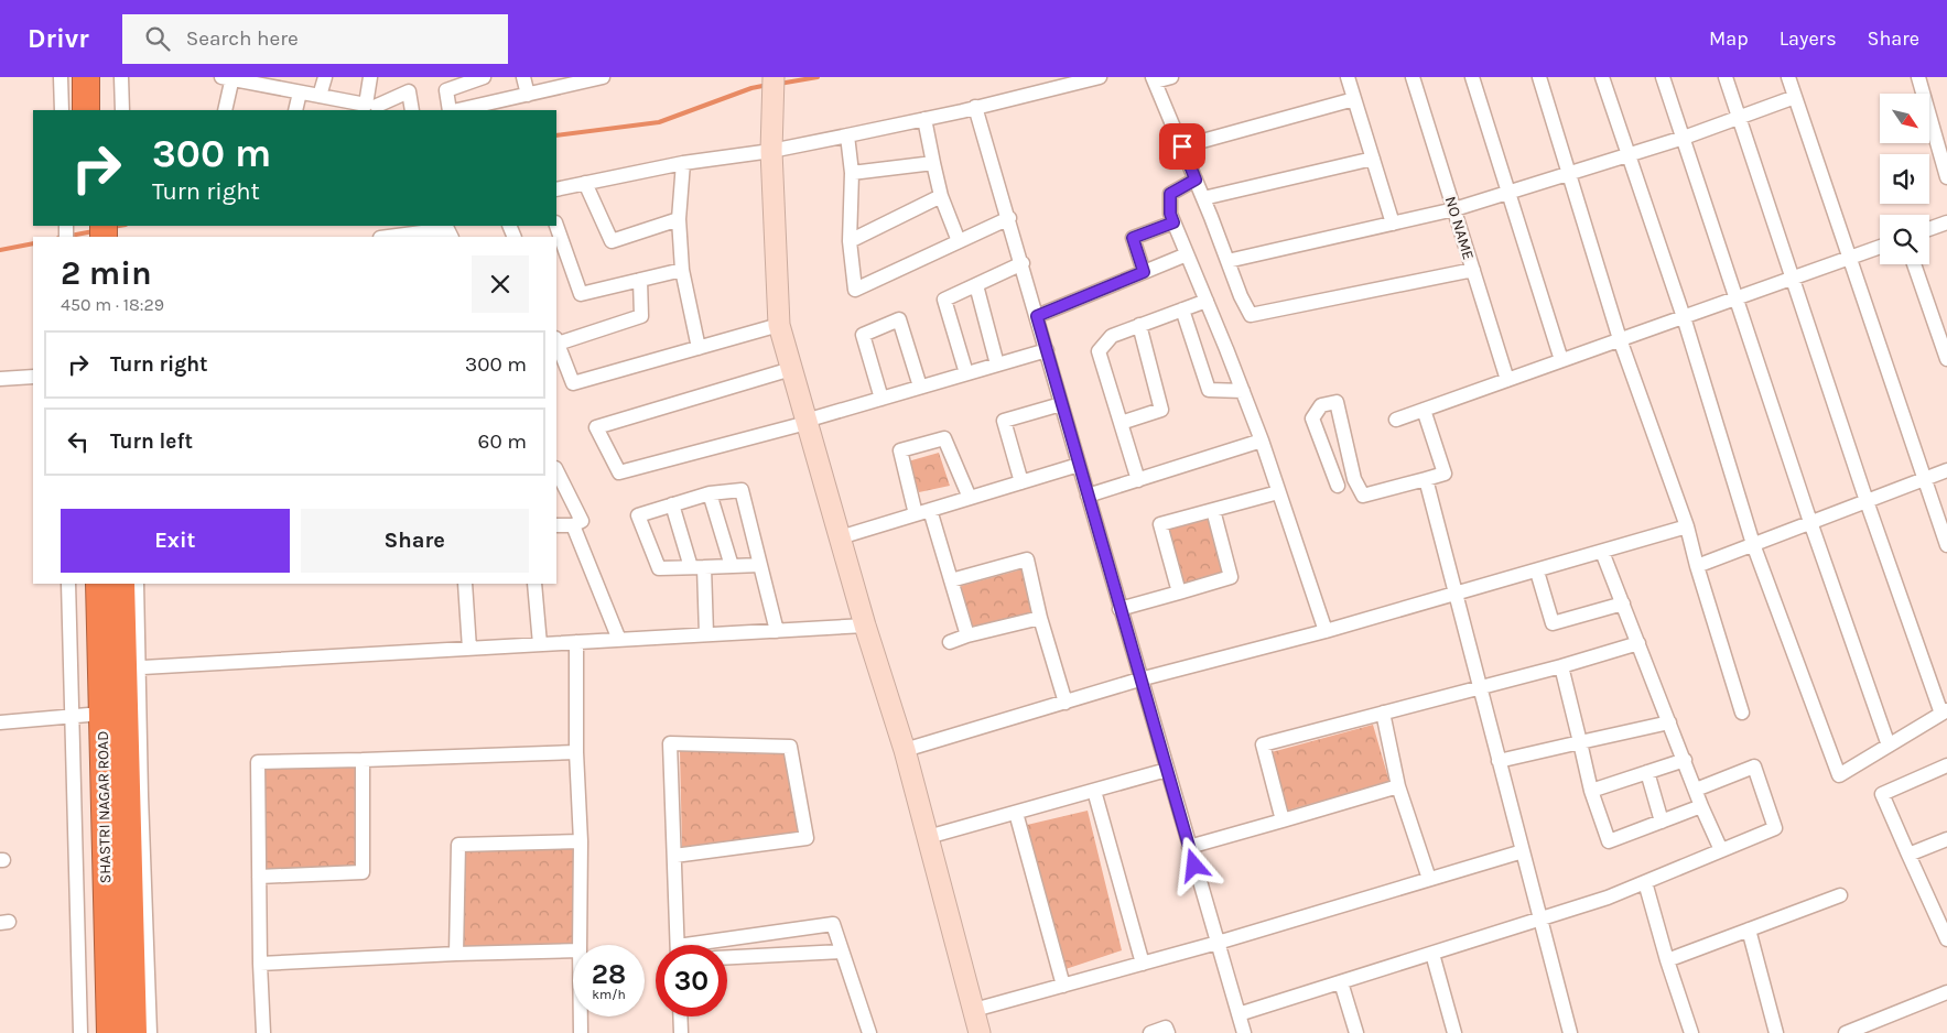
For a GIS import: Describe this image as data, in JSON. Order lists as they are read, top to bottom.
{
  "streets": {
    "highway": ["SHASTRI NAGAR ROAD"],
    "street": ["NO NAME"]
  },
  "north": "bottom right",
  "page": {
    "header": "Drivr",
    "search": "Search here",
    "nav": ["Map", "Layers", "Share"],
    "turn": ["300 m", "Turn right"],
    "heading": ["2 min", "450 m · 18:29"],
    "list": [
      {
        "name": "Turn right",
        "value": "300 m"
      },
      {
        "name": "Turn left",
        "value": "60 m"
      }
    ],
    "buttons": ["Exit", "Share"],
    "speed": "28 km/h",
    "limit": "30"
  }
}
